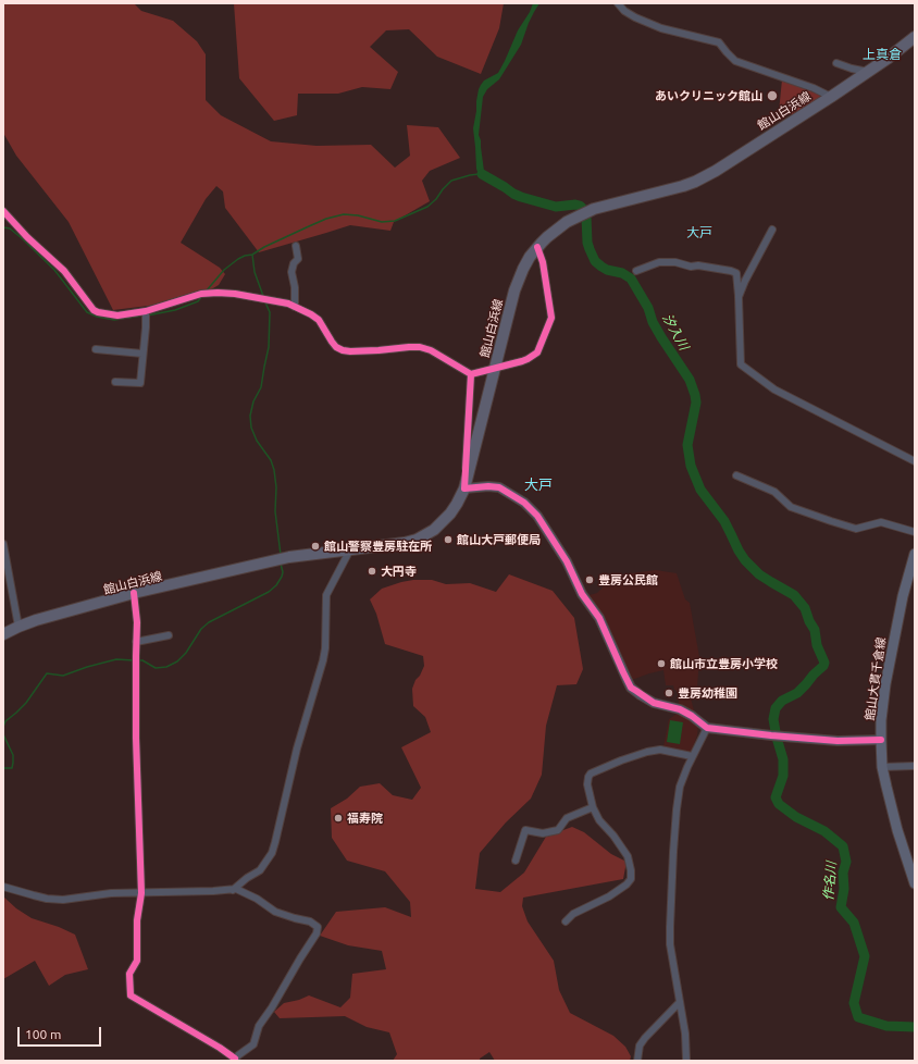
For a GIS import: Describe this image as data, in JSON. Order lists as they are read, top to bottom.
{
  "streets": {
    "main road": ["館山白浜線", "館山大貫千倉線"]
  },
  "districts": ["上真倉", "大戸", "大戸"],
  "water": ["汐入川", "作名川"],
  "places": [
    "あいクリニック館山",
    "館山大戸郵便局",
    "館山警察豊房駐在所",
    "大円寺",
    "豊房公民館",
    "館山市立豊房小学校",
    "豊房幼稚園",
    "福寿院"
  ],
  "scale_bar": "100 m"
}
